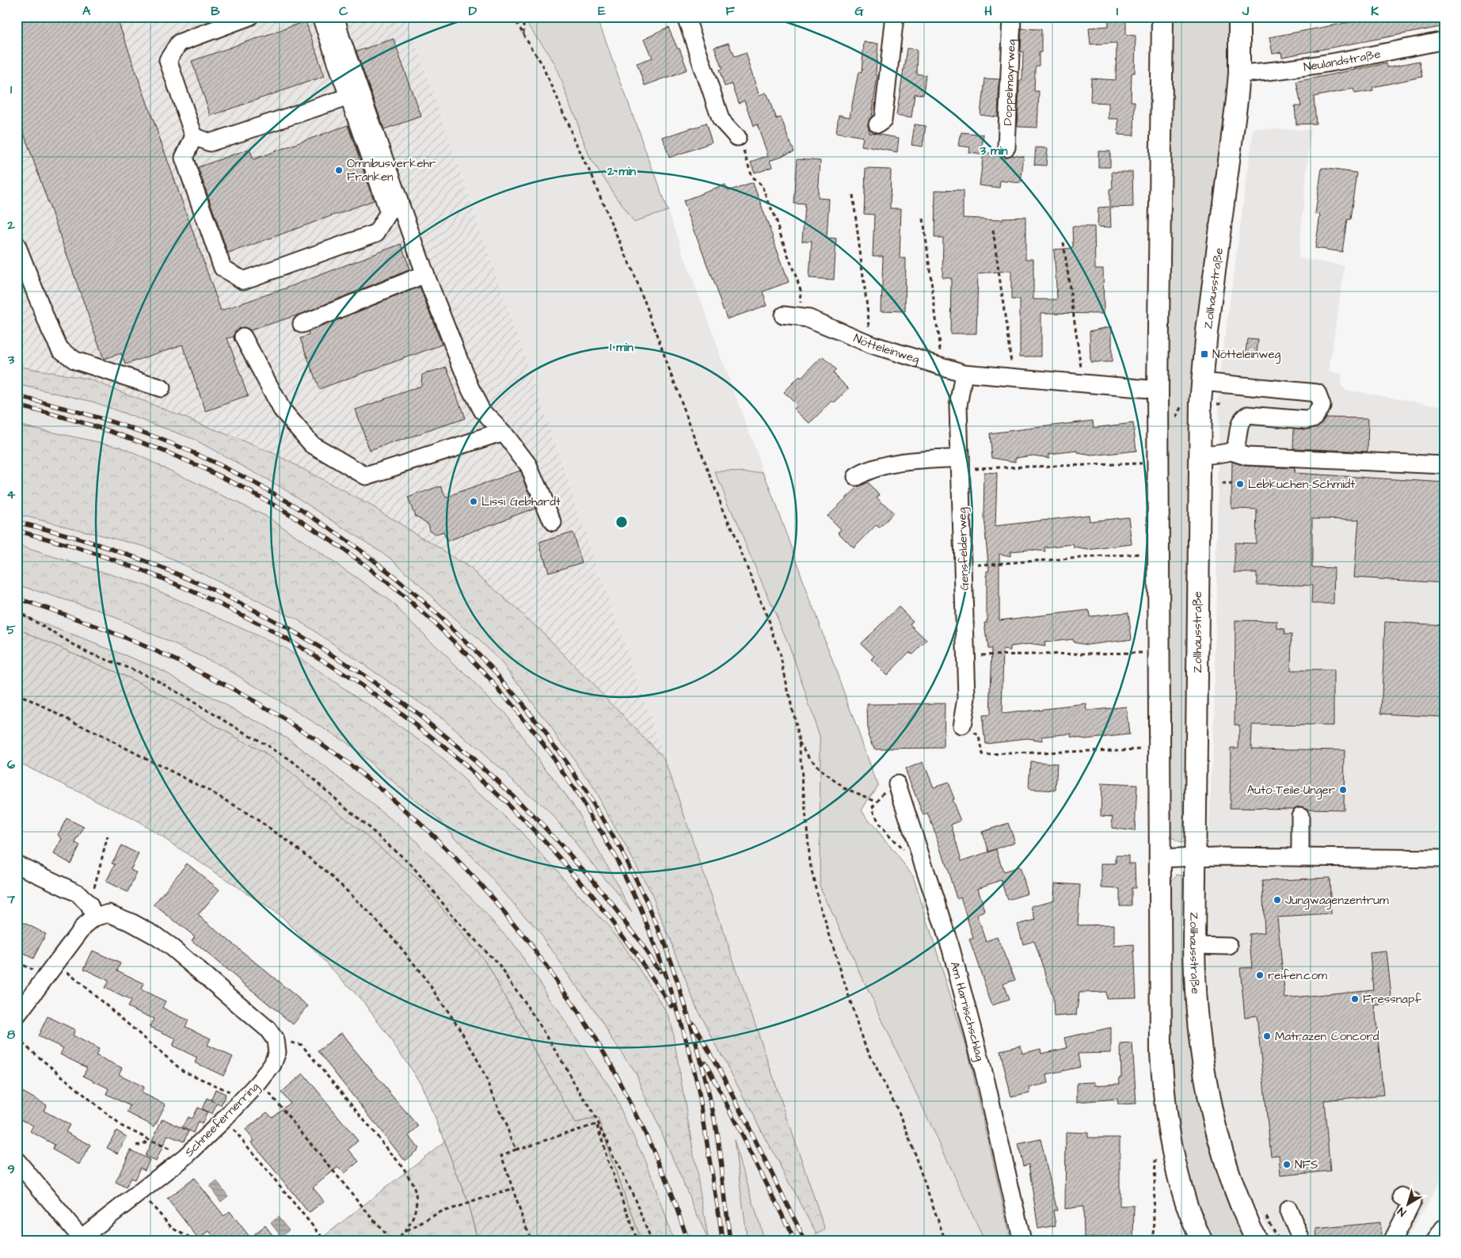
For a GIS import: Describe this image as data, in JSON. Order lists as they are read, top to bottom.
{
  "streets": {
    "main road": ["Zollhausstraße"],
    "street": [
      "Neulandstraße",
      "Doppelmayrweg",
      "Nötteleinweg",
      "Gensfelderweg",
      "Am Harnischschlag",
      "Schneefernerring"
    ]
  },
  "crossings": [
    ["Neulandstraße", "Zollhausstraße"],
    ["Nötteleinweg", "Gensfelderweg"]
  ],
  "places": {
    "other": [
      "Omnibusverkehr Franken",
      "Lebkuchen-Schmidt",
      "Lissi Gebhardt",
      "Auto-Teile-Unger",
      "Jungwagenzentrum",
      "reifen.com",
      "Fressnapf",
      "Matrazen Concord",
      "NFS"
    ],
    "transit": ["Nötteleinweg"]
  },
  "north": "bottom left",
  "grid": {
    "columns": [
      "A",
      "B",
      "C",
      "D",
      "E",
      "F",
      "G",
      "H",
      "I",
      "J",
      "K"
    ],
    "rows": [
      "1",
      "2",
      "3",
      "4",
      "5",
      "6",
      "7",
      "8",
      "9"
    ]
  },
  "rings": ["3 min", "2 min", "1 min"]
}
